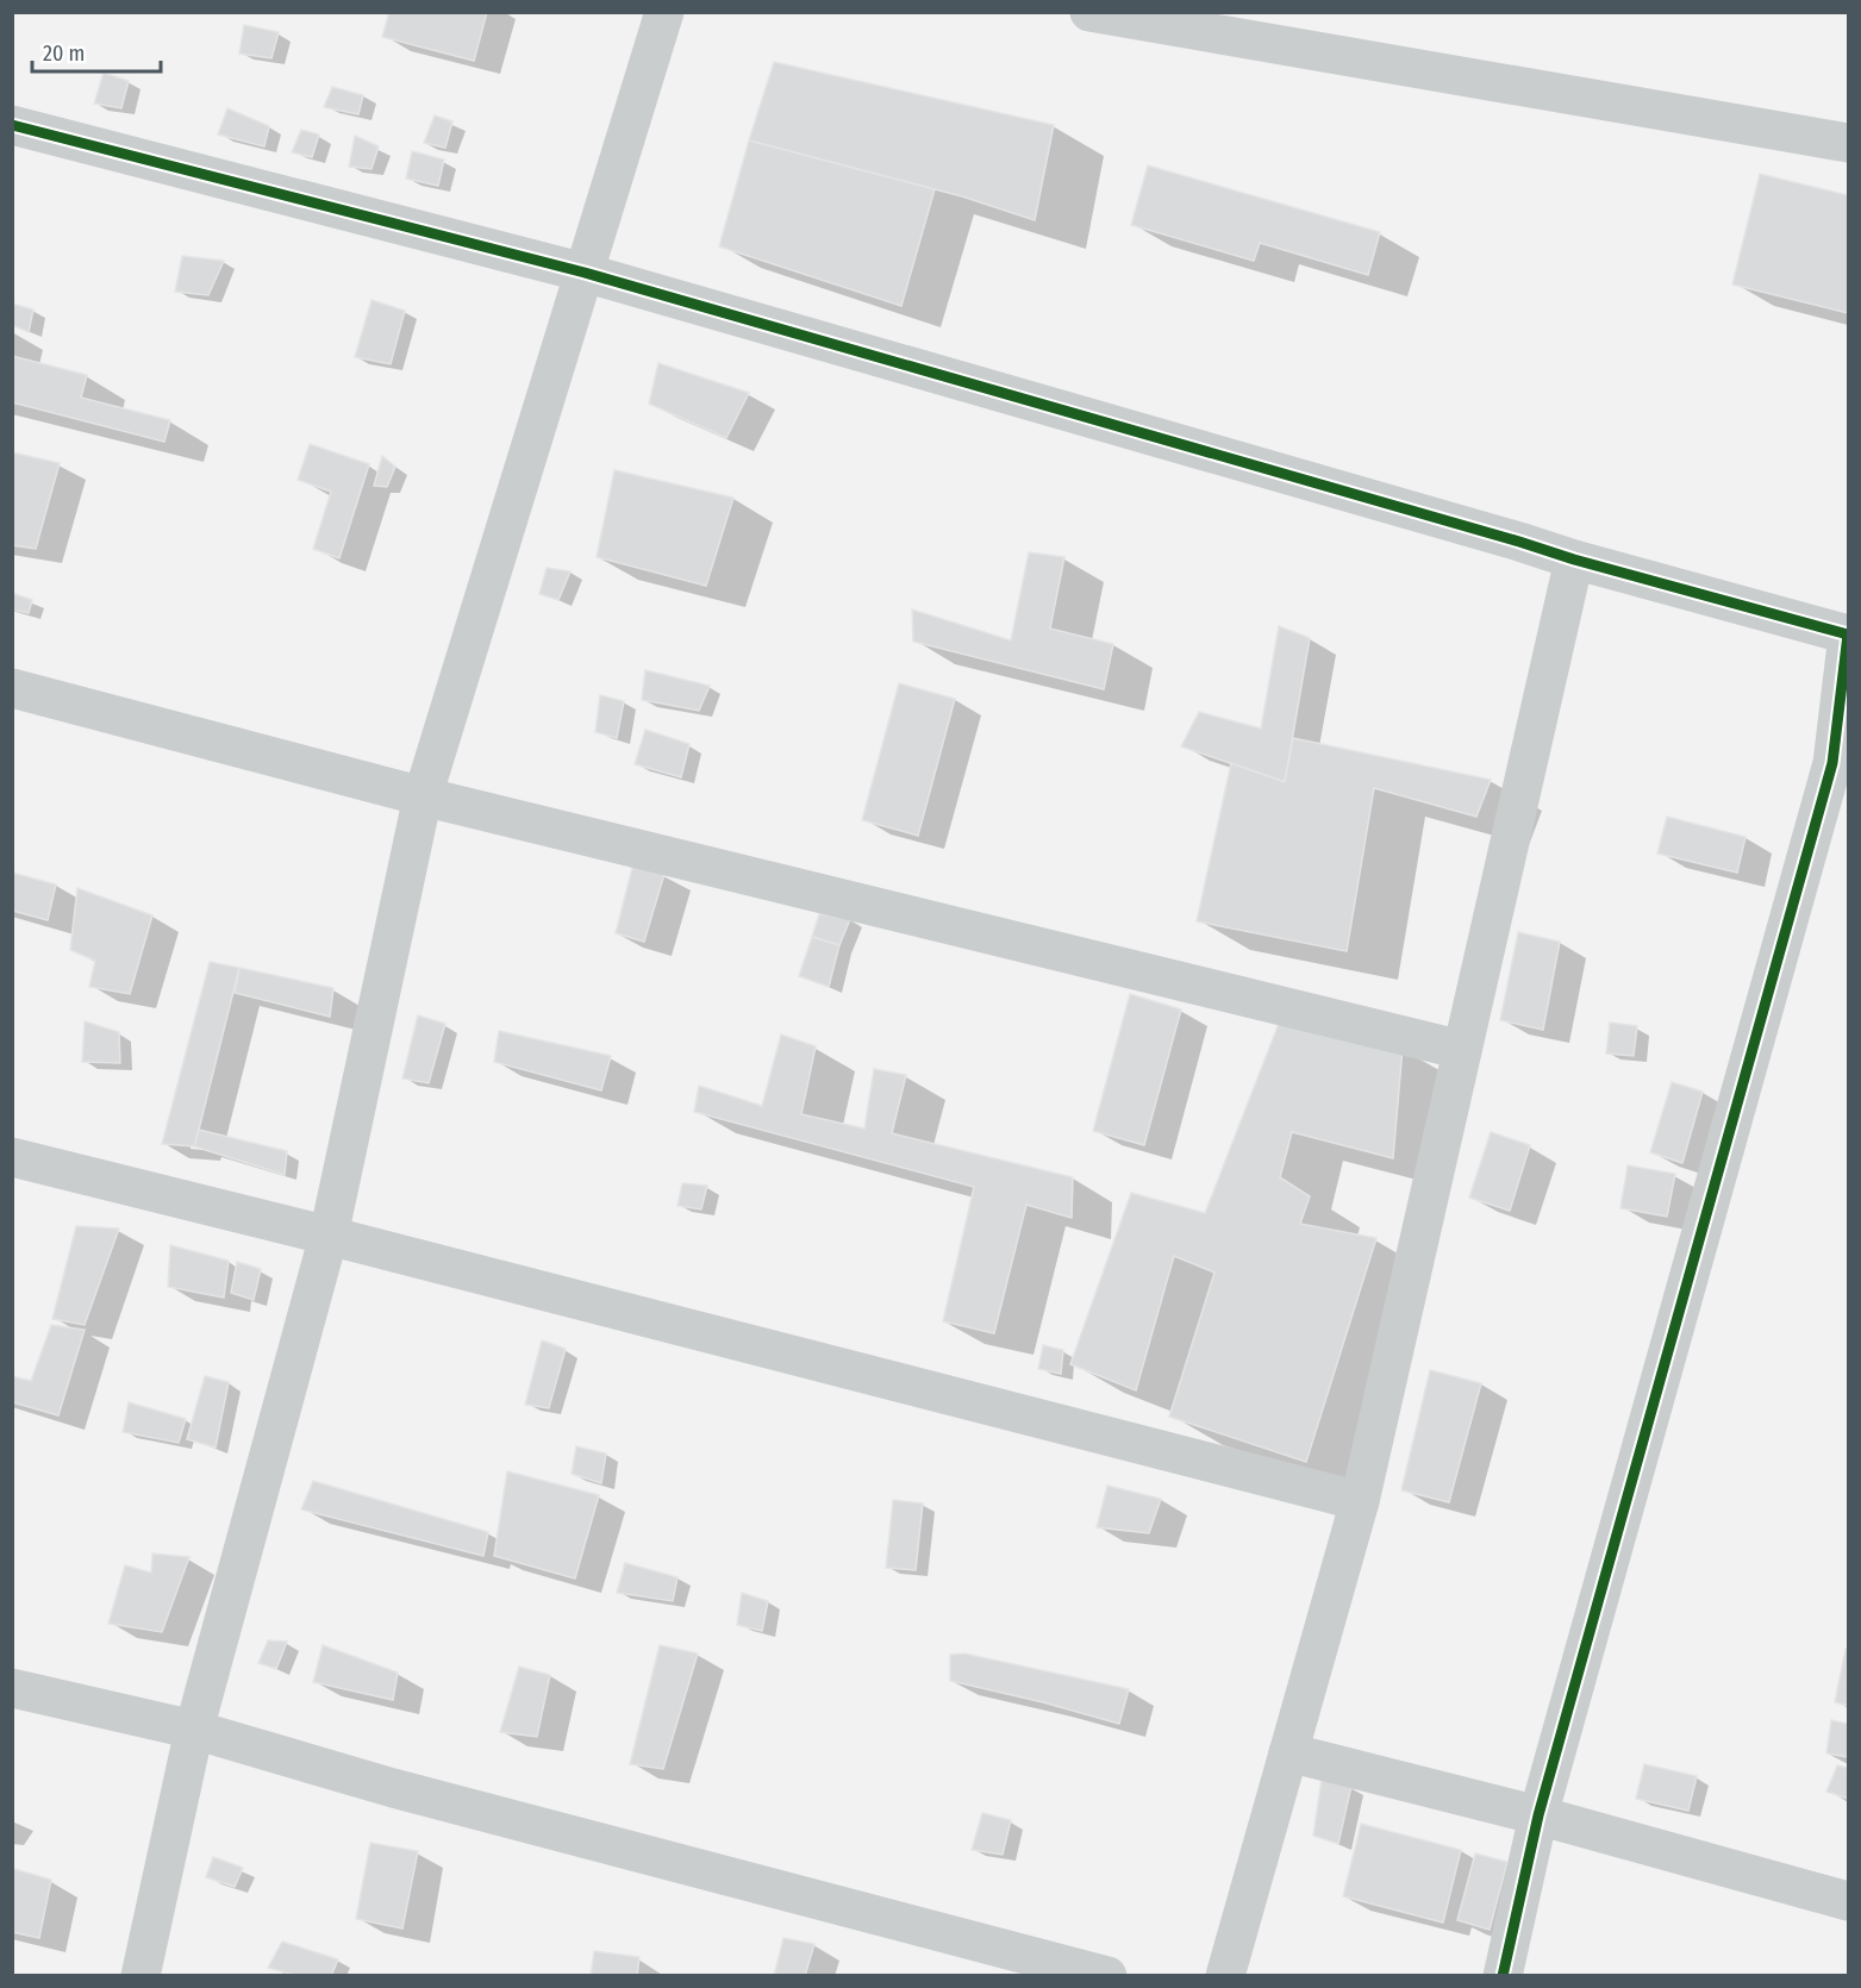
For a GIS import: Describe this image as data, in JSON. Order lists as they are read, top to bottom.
{
  "scale_bar": "20 m"
}
